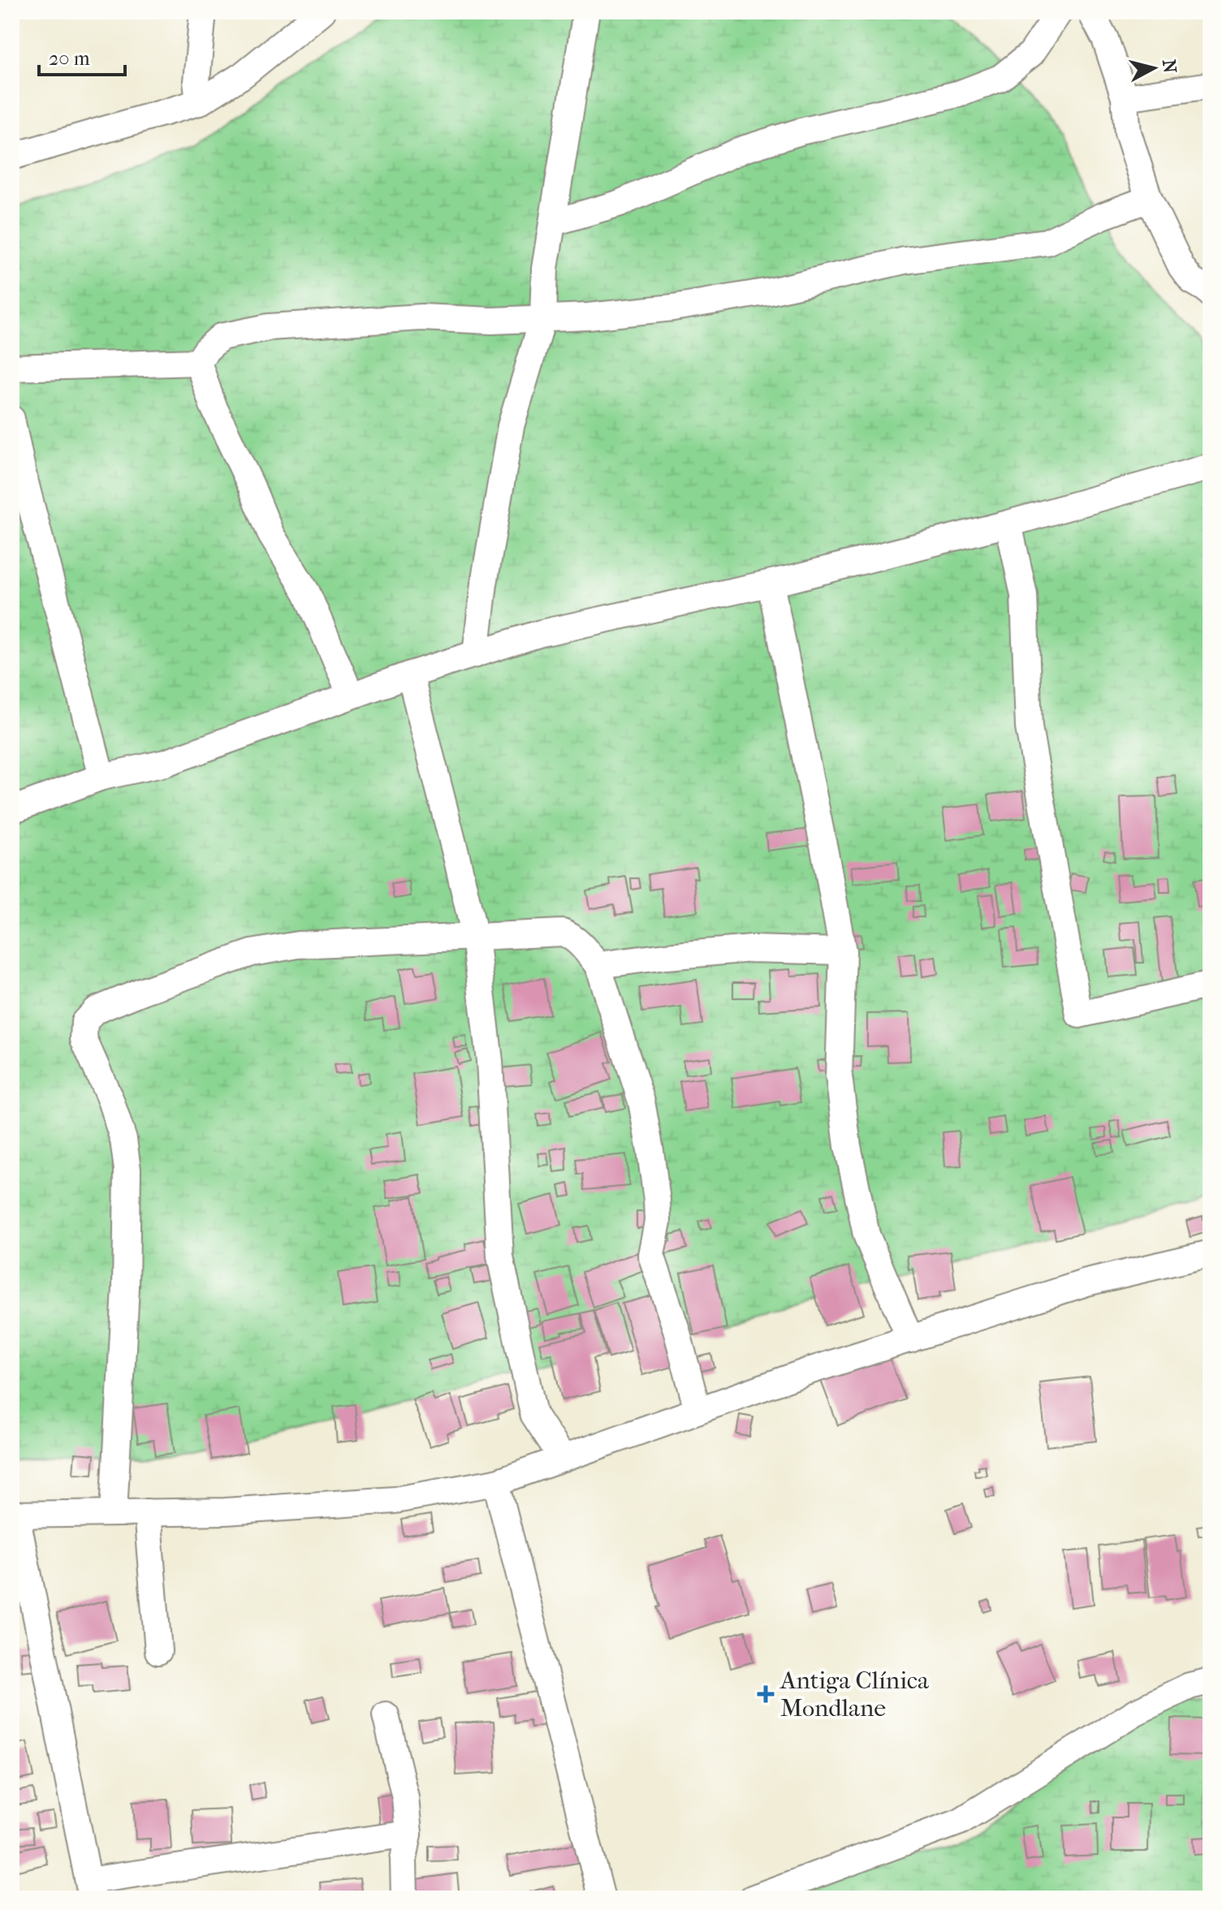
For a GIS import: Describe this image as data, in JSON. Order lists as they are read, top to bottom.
{
  "places": {
    "health": ["Antiga Clínica Mondlane"]
  },
  "scale_bar": "20 m",
  "north": "right"
}
